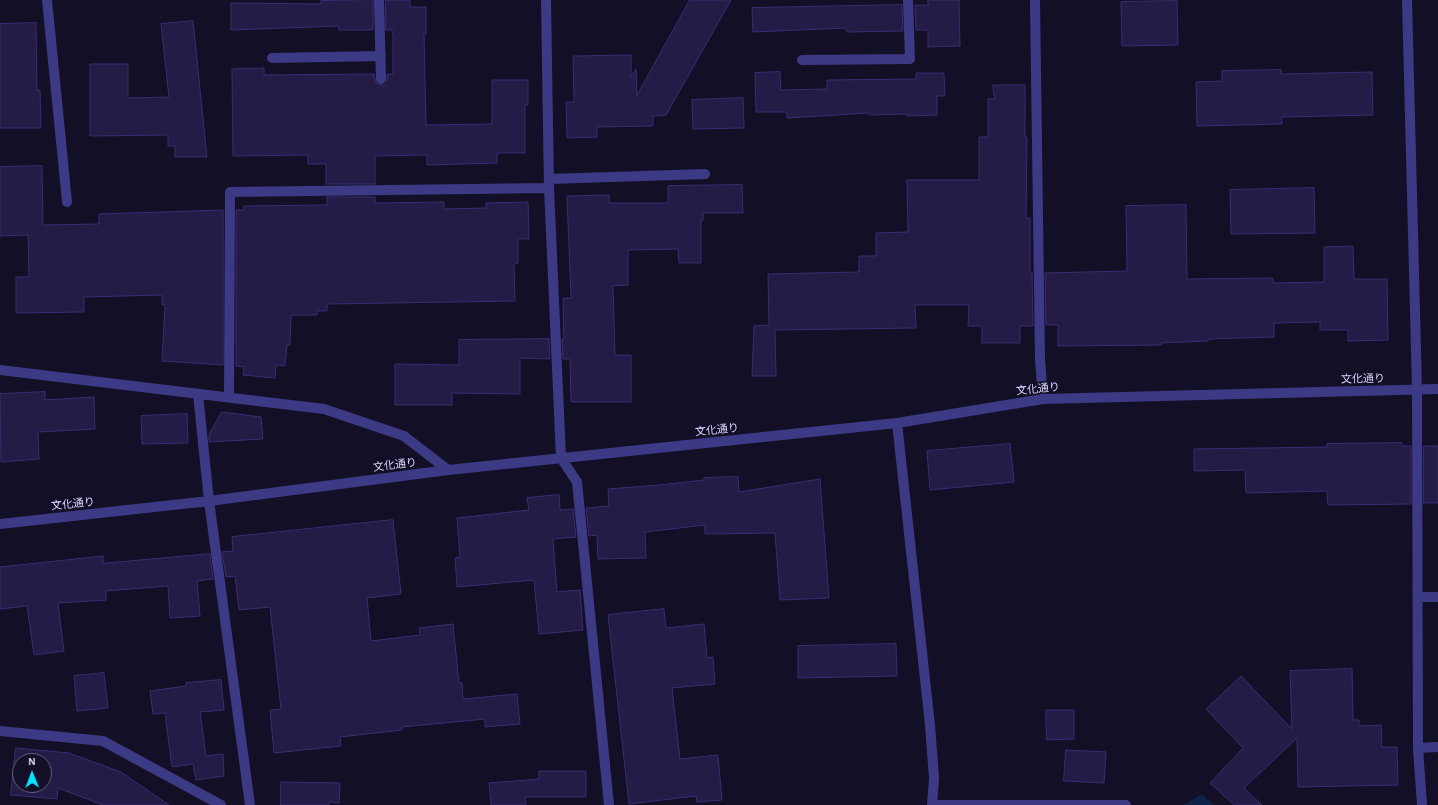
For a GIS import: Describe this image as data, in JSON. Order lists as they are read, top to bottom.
{
  "streets": {
    "street": ["文化通り"]
  },
  "north": "top"
}
